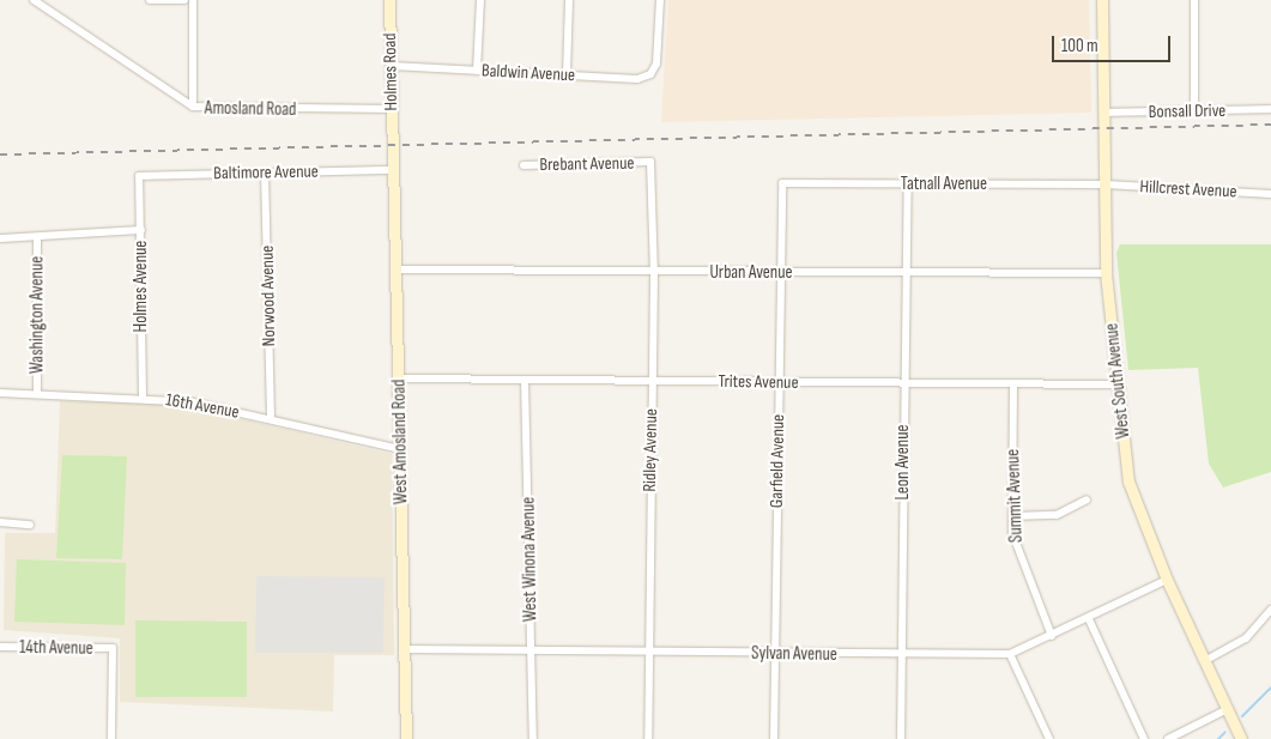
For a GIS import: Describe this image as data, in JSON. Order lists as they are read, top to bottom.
{
  "streets": {
    "street": [
      "Holmes Road",
      "Baldwin Avenue",
      "Amosland Road",
      "Bonsall Drive",
      "Brebant Avenue",
      "Baltimore Avenue",
      "Tatnall Avenue",
      "Hillcrest Avenue",
      "Urban Avenue",
      "Holmes Avenue",
      "Norwood Avenue",
      "Washington Avenue",
      "West South Avenue",
      "Trites Avenue",
      "16th Avenue",
      "West Amosland Road",
      "Ridley Avenue",
      "Garfield Avenue",
      "Leon Avenue",
      "Summit Avenue",
      "West Winona Avenue",
      "14th Avenue",
      "Sylvan Avenue"
    ]
  },
  "crossings": [
    ["Holmes Road", "Baldwin Avenue"],
    ["Holmes Road", "Amosland Road"],
    ["Holmes Road", "West Amosland Road"],
    ["Bonsall Drive", "West South Avenue"],
    ["Brebant Avenue", "Ridley Avenue"],
    ["Baltimore Avenue", "Holmes Avenue"],
    ["Baltimore Avenue", "Norwood Avenue"],
    ["Baltimore Avenue", "West Amosland Road"],
    ["Tatnall Avenue", "Hillcrest Avenue"],
    ["Tatnall Avenue", "West South Avenue"],
    ["Tatnall Avenue", "Garfield Avenue"],
    ["Tatnall Avenue", "Leon Avenue"],
    ["Hillcrest Avenue", "West South Avenue"],
    ["Urban Avenue", "West South Avenue"],
    ["Urban Avenue", "West Amosland Road"],
    ["Urban Avenue", "Ridley Avenue"],
    ["Urban Avenue", "Garfield Avenue"],
    ["Urban Avenue", "Leon Avenue"],
    ["Holmes Avenue", "16th Avenue"],
    ["Norwood Avenue", "16th Avenue"],
    ["Washington Avenue", "16th Avenue"],
    ["West South Avenue", "Trites Avenue"],
    ["West South Avenue", "Sylvan Avenue"],
    ["Trites Avenue", "West Amosland Road"],
    ["Trites Avenue", "Ridley Avenue"],
    ["Trites Avenue", "Garfield Avenue"],
    ["Trites Avenue", "Leon Avenue"],
    ["Trites Avenue", "Summit Avenue"],
    ["Trites Avenue", "West Winona Avenue"],
    ["16th Avenue", "West Amosland Road"],
    ["West Amosland Road", "Sylvan Avenue"],
    ["Ridley Avenue", "Sylvan Avenue"],
    ["Garfield Avenue", "Sylvan Avenue"],
    ["Leon Avenue", "Sylvan Avenue"],
    ["Summit Avenue", "Sylvan Avenue"],
    ["West Winona Avenue", "Sylvan Avenue"]
  ],
  "scale_bar": "100 m"
}
